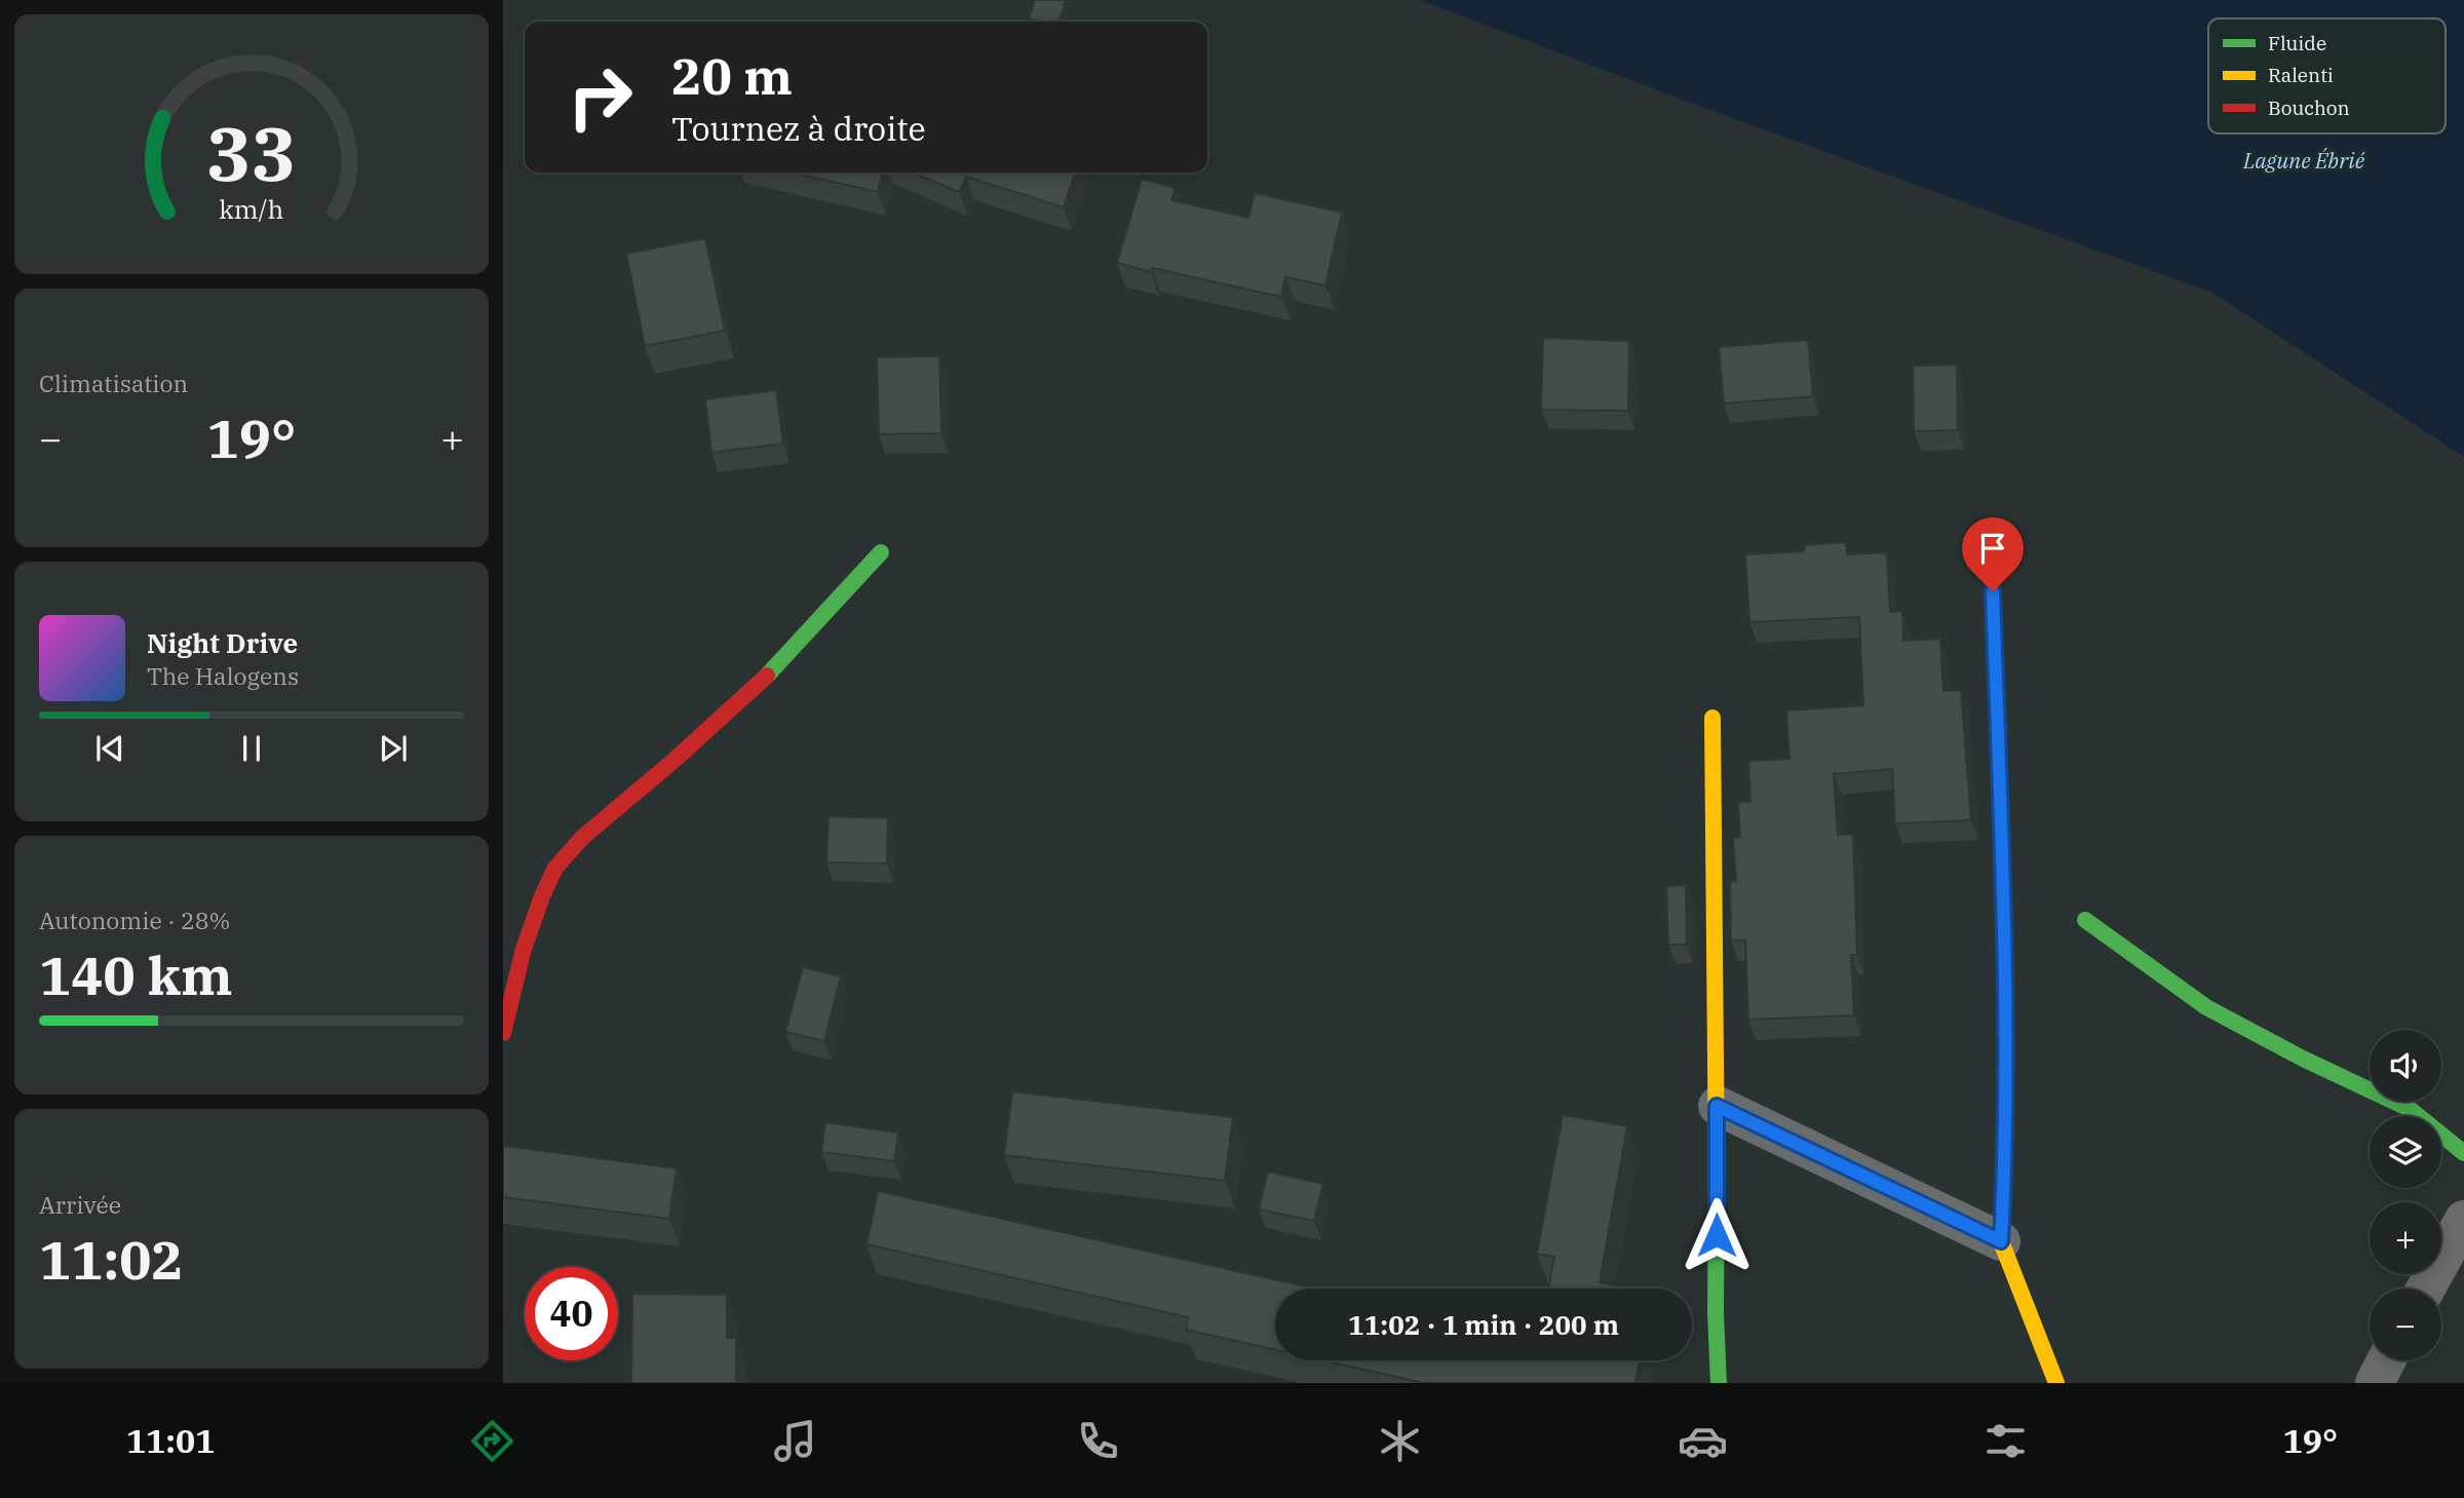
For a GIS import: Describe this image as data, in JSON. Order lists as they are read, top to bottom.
{
  "water": ["Lagune Ébrié"],
  "legend": ["Fluide", "Ralenti", "Bouchon"],
  "page": {
    "turn": ["20 m", "Tournez à droite"],
    "tile": [
      "Climatisation",
      ["Autonomie · 28%", "140 km"],
      ["Arrivée", "11:02"]
    ],
    "heat": ["−", "19°", "+"],
    "song": ["Night Drive", "The Halogens"],
    "map_buttons": ["+", "−"],
    "limit": "40",
    "trip": "11:02 · 1 min · 200 m",
    "tabs": ["11:01", "19°"],
    "gauge": ["33", "km/h"]
  }
}
